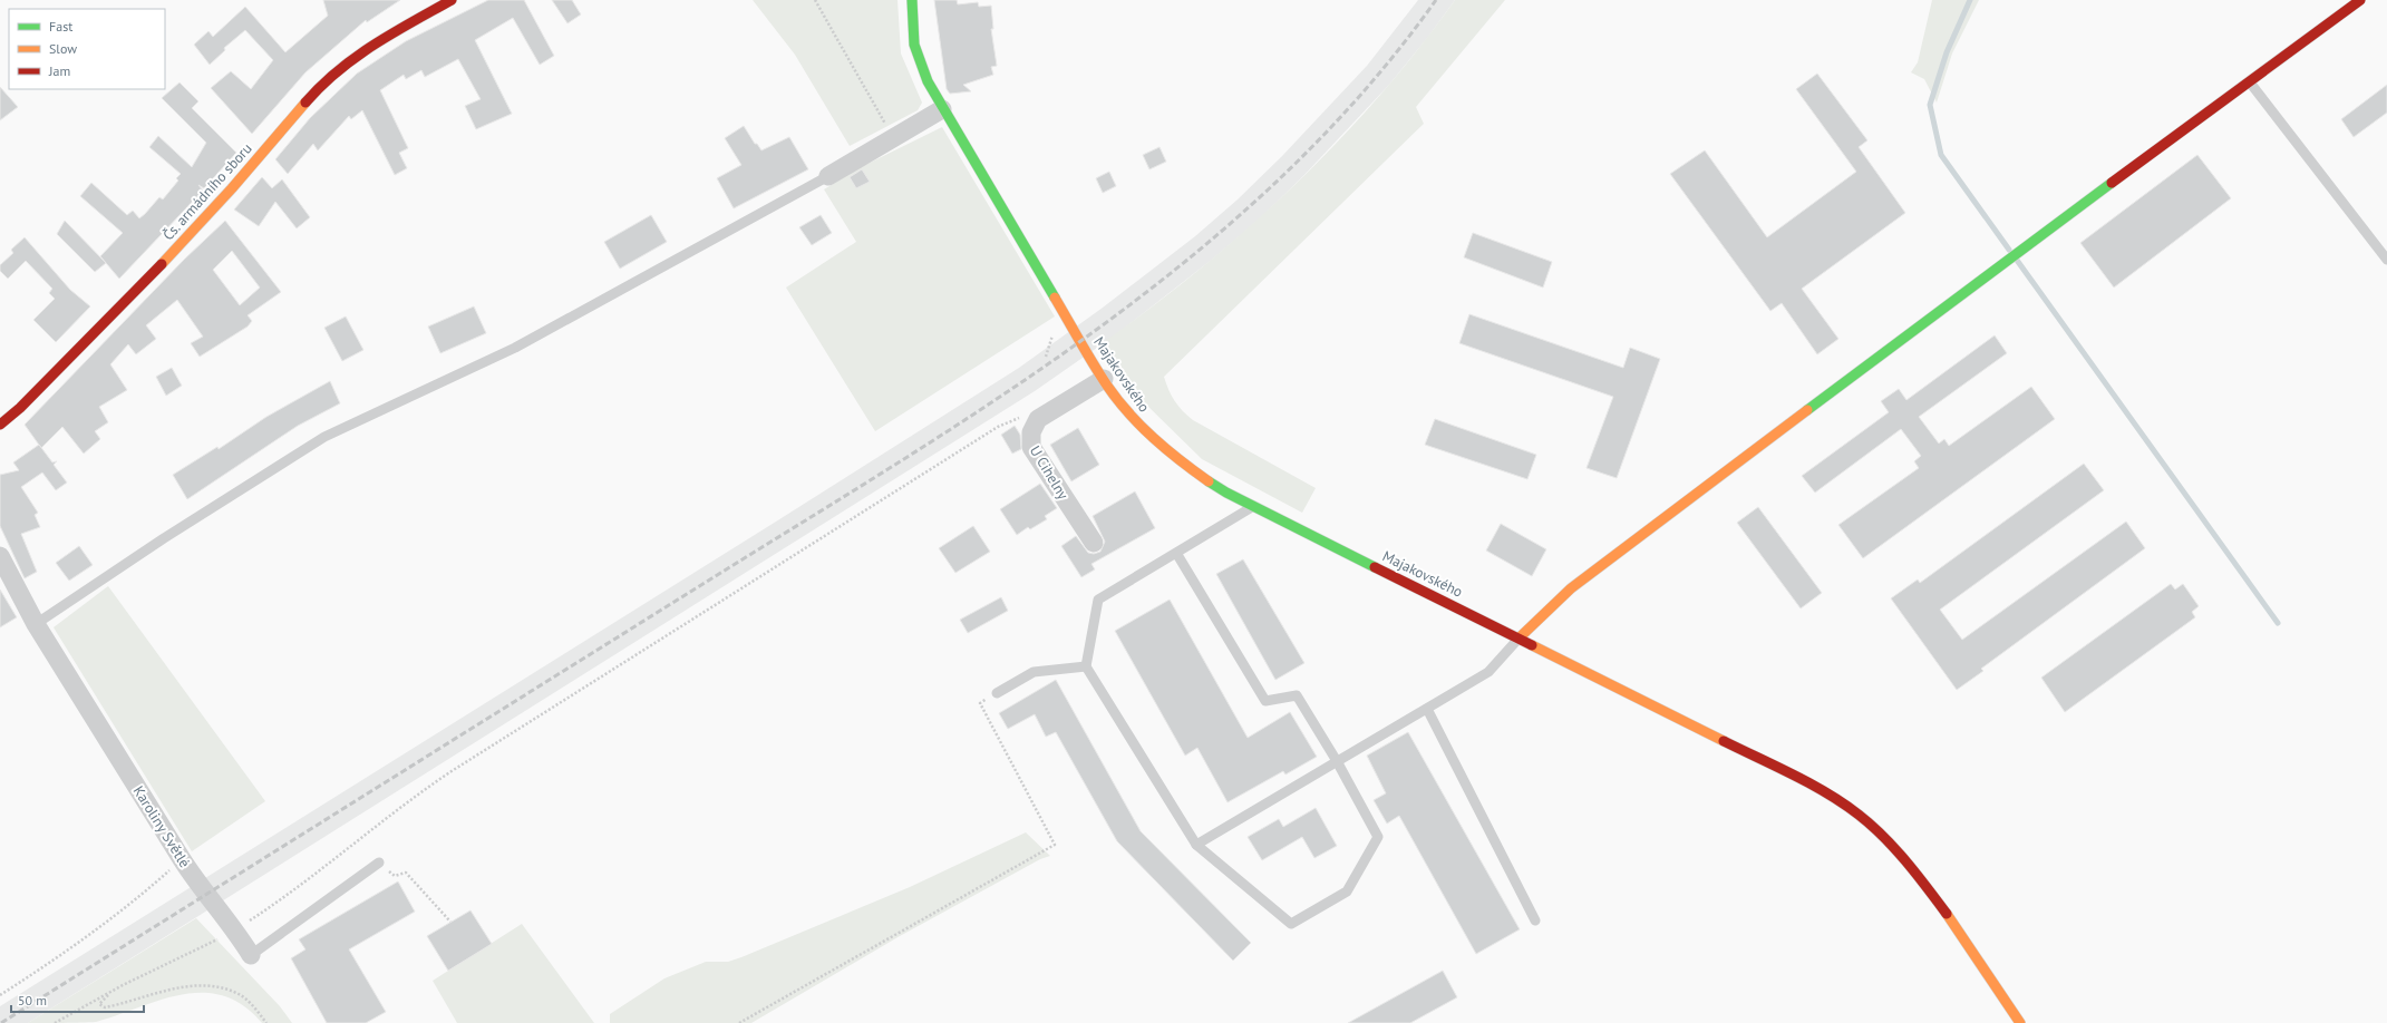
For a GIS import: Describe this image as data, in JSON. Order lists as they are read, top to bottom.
{
  "streets": {
    "street": [
      "Čs. armádního sboru",
      "Majakovského",
      "U Cihelny",
      "Karoliny Světlé"
    ]
  },
  "legend": ["Fast", "Slow", "Jam"],
  "scale_bar": "50 m"
}
